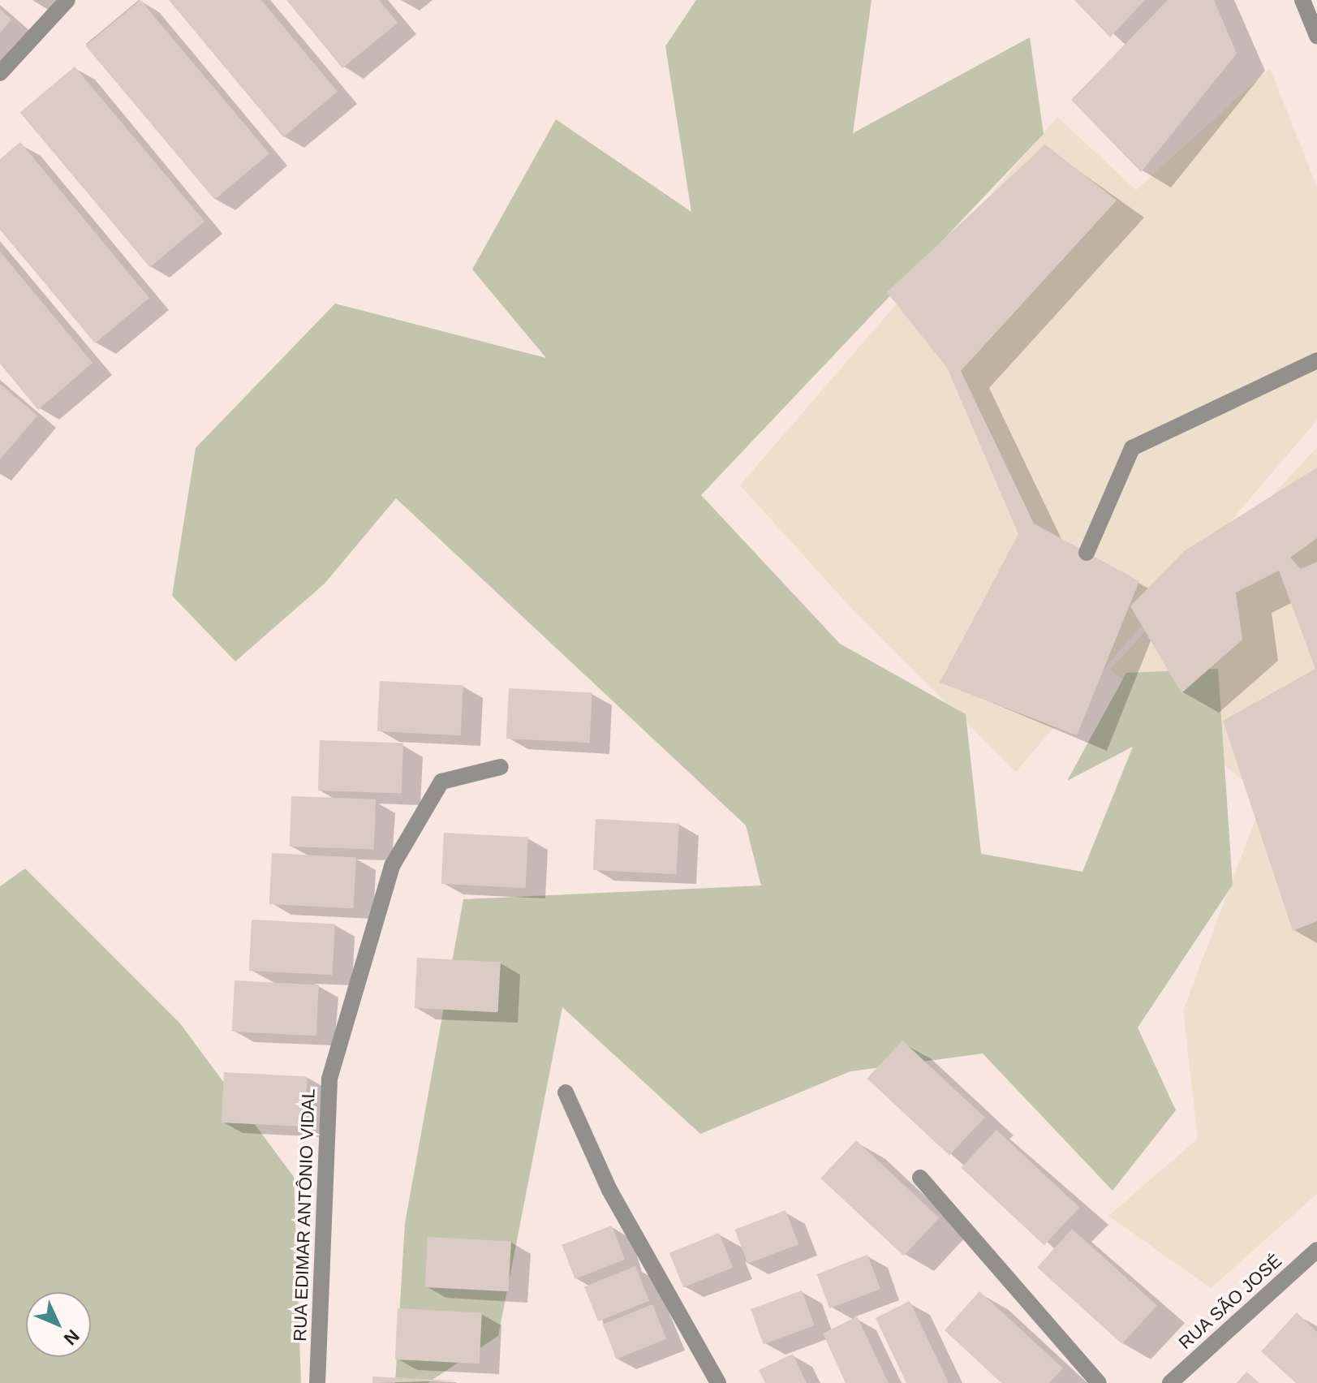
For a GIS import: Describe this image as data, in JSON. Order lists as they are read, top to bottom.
{
  "streets": {
    "street": ["RUA EDIMAR ANTÔNIO VIDAL", "RUA SÃO JOSÉ"]
  },
  "north": "bottom right"
}
